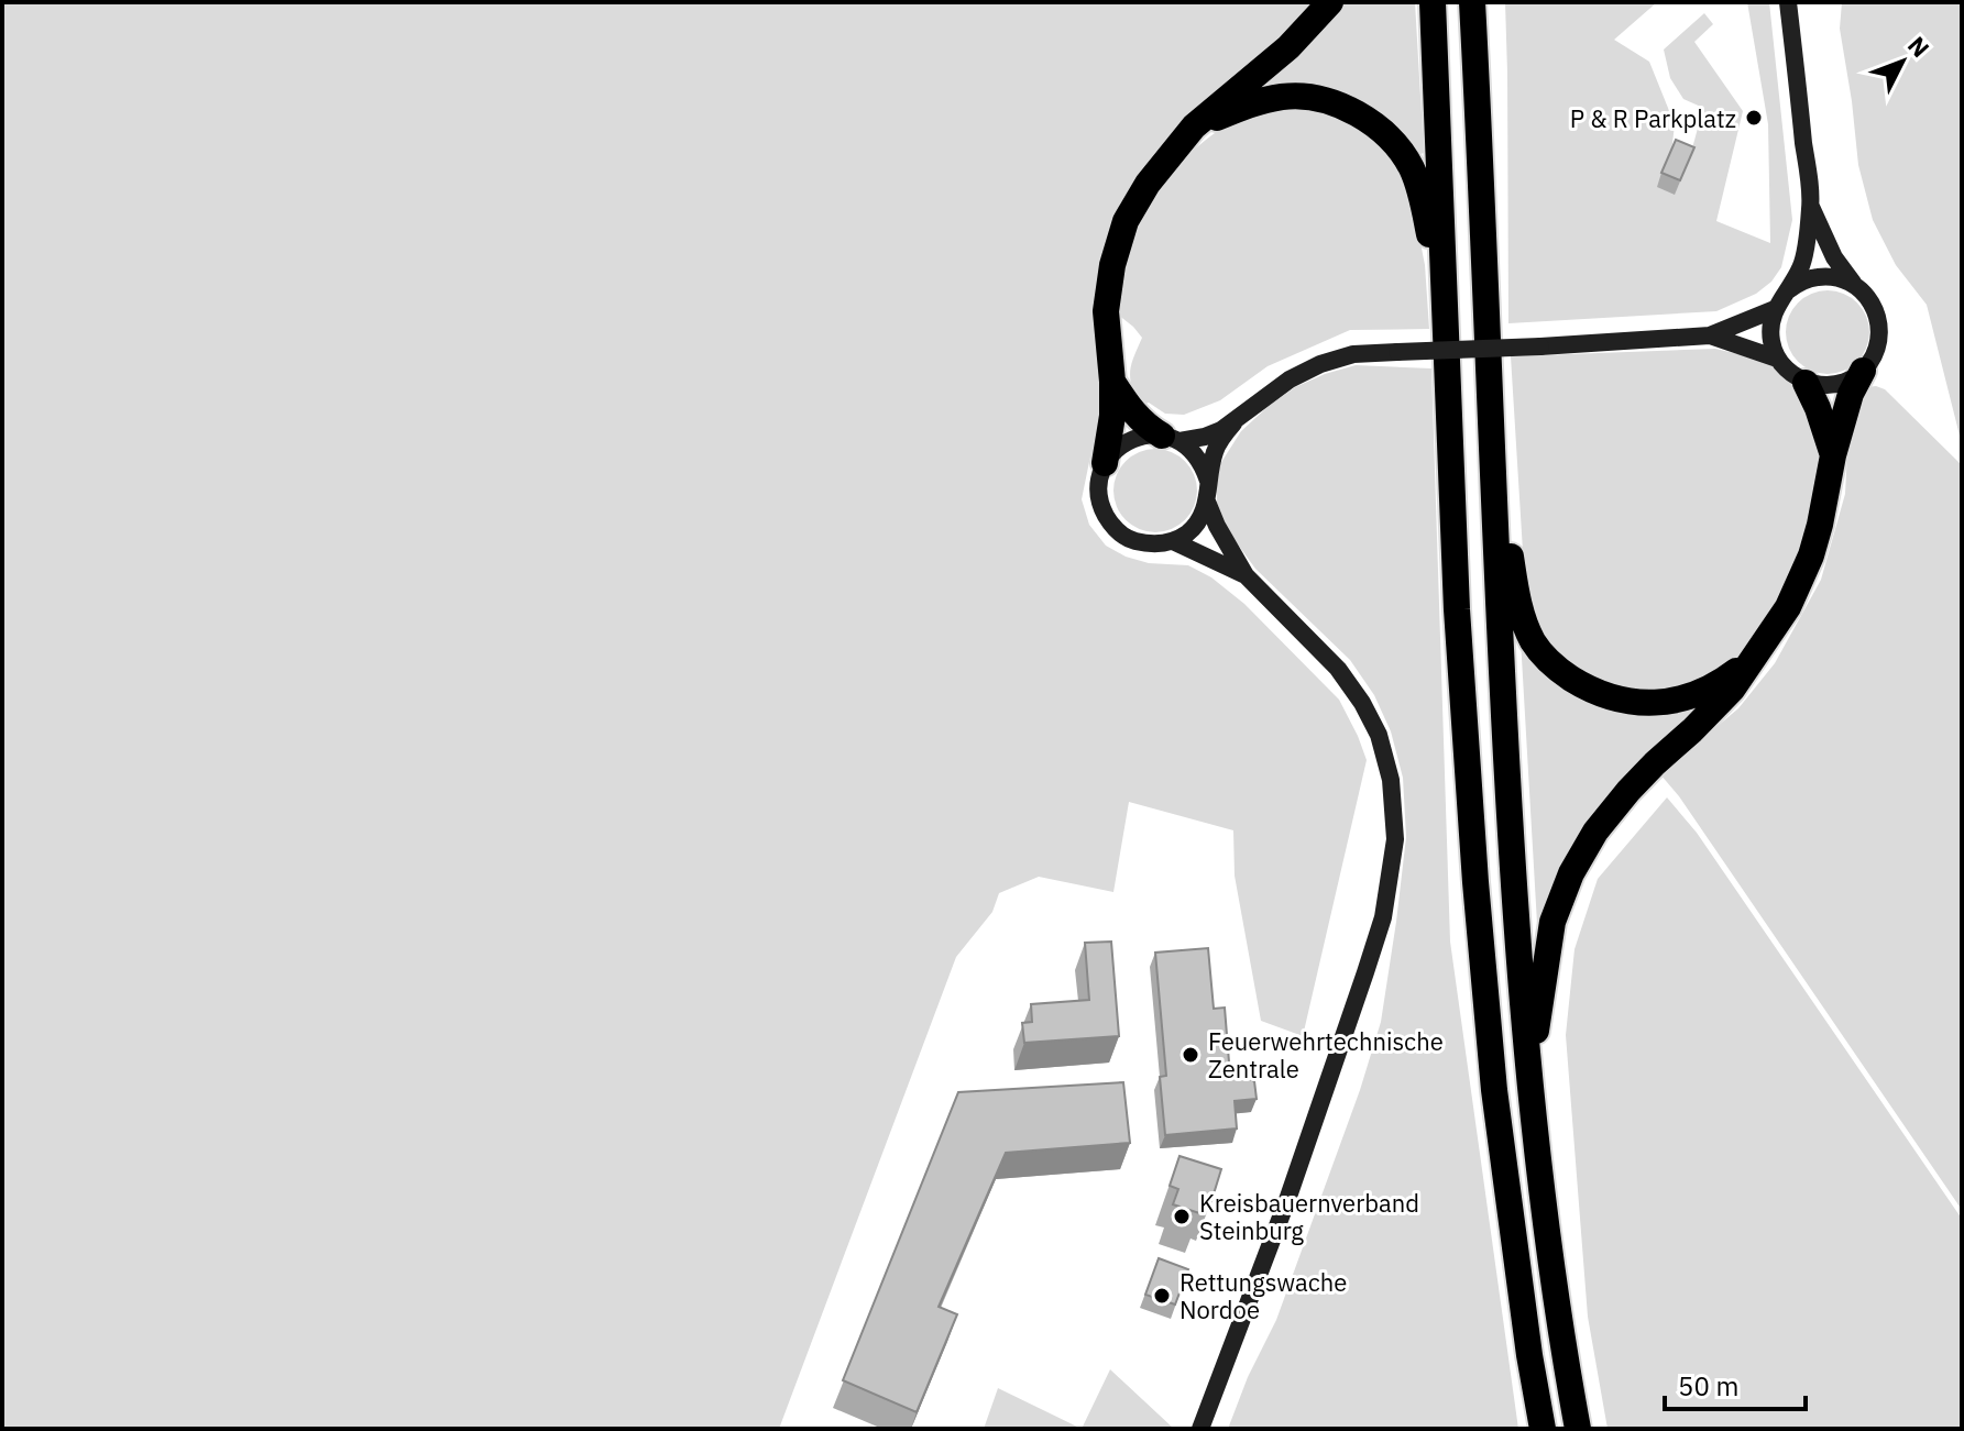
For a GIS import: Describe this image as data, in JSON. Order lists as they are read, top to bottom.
{
  "places": [
    "P & R Parkplatz",
    "Feuerwehrtechnische Zentrale",
    "Kreisbauernverband Steinburg",
    "Rettungswache Nordoe"
  ],
  "scale_bar": "50 m",
  "north": "top right"
}
